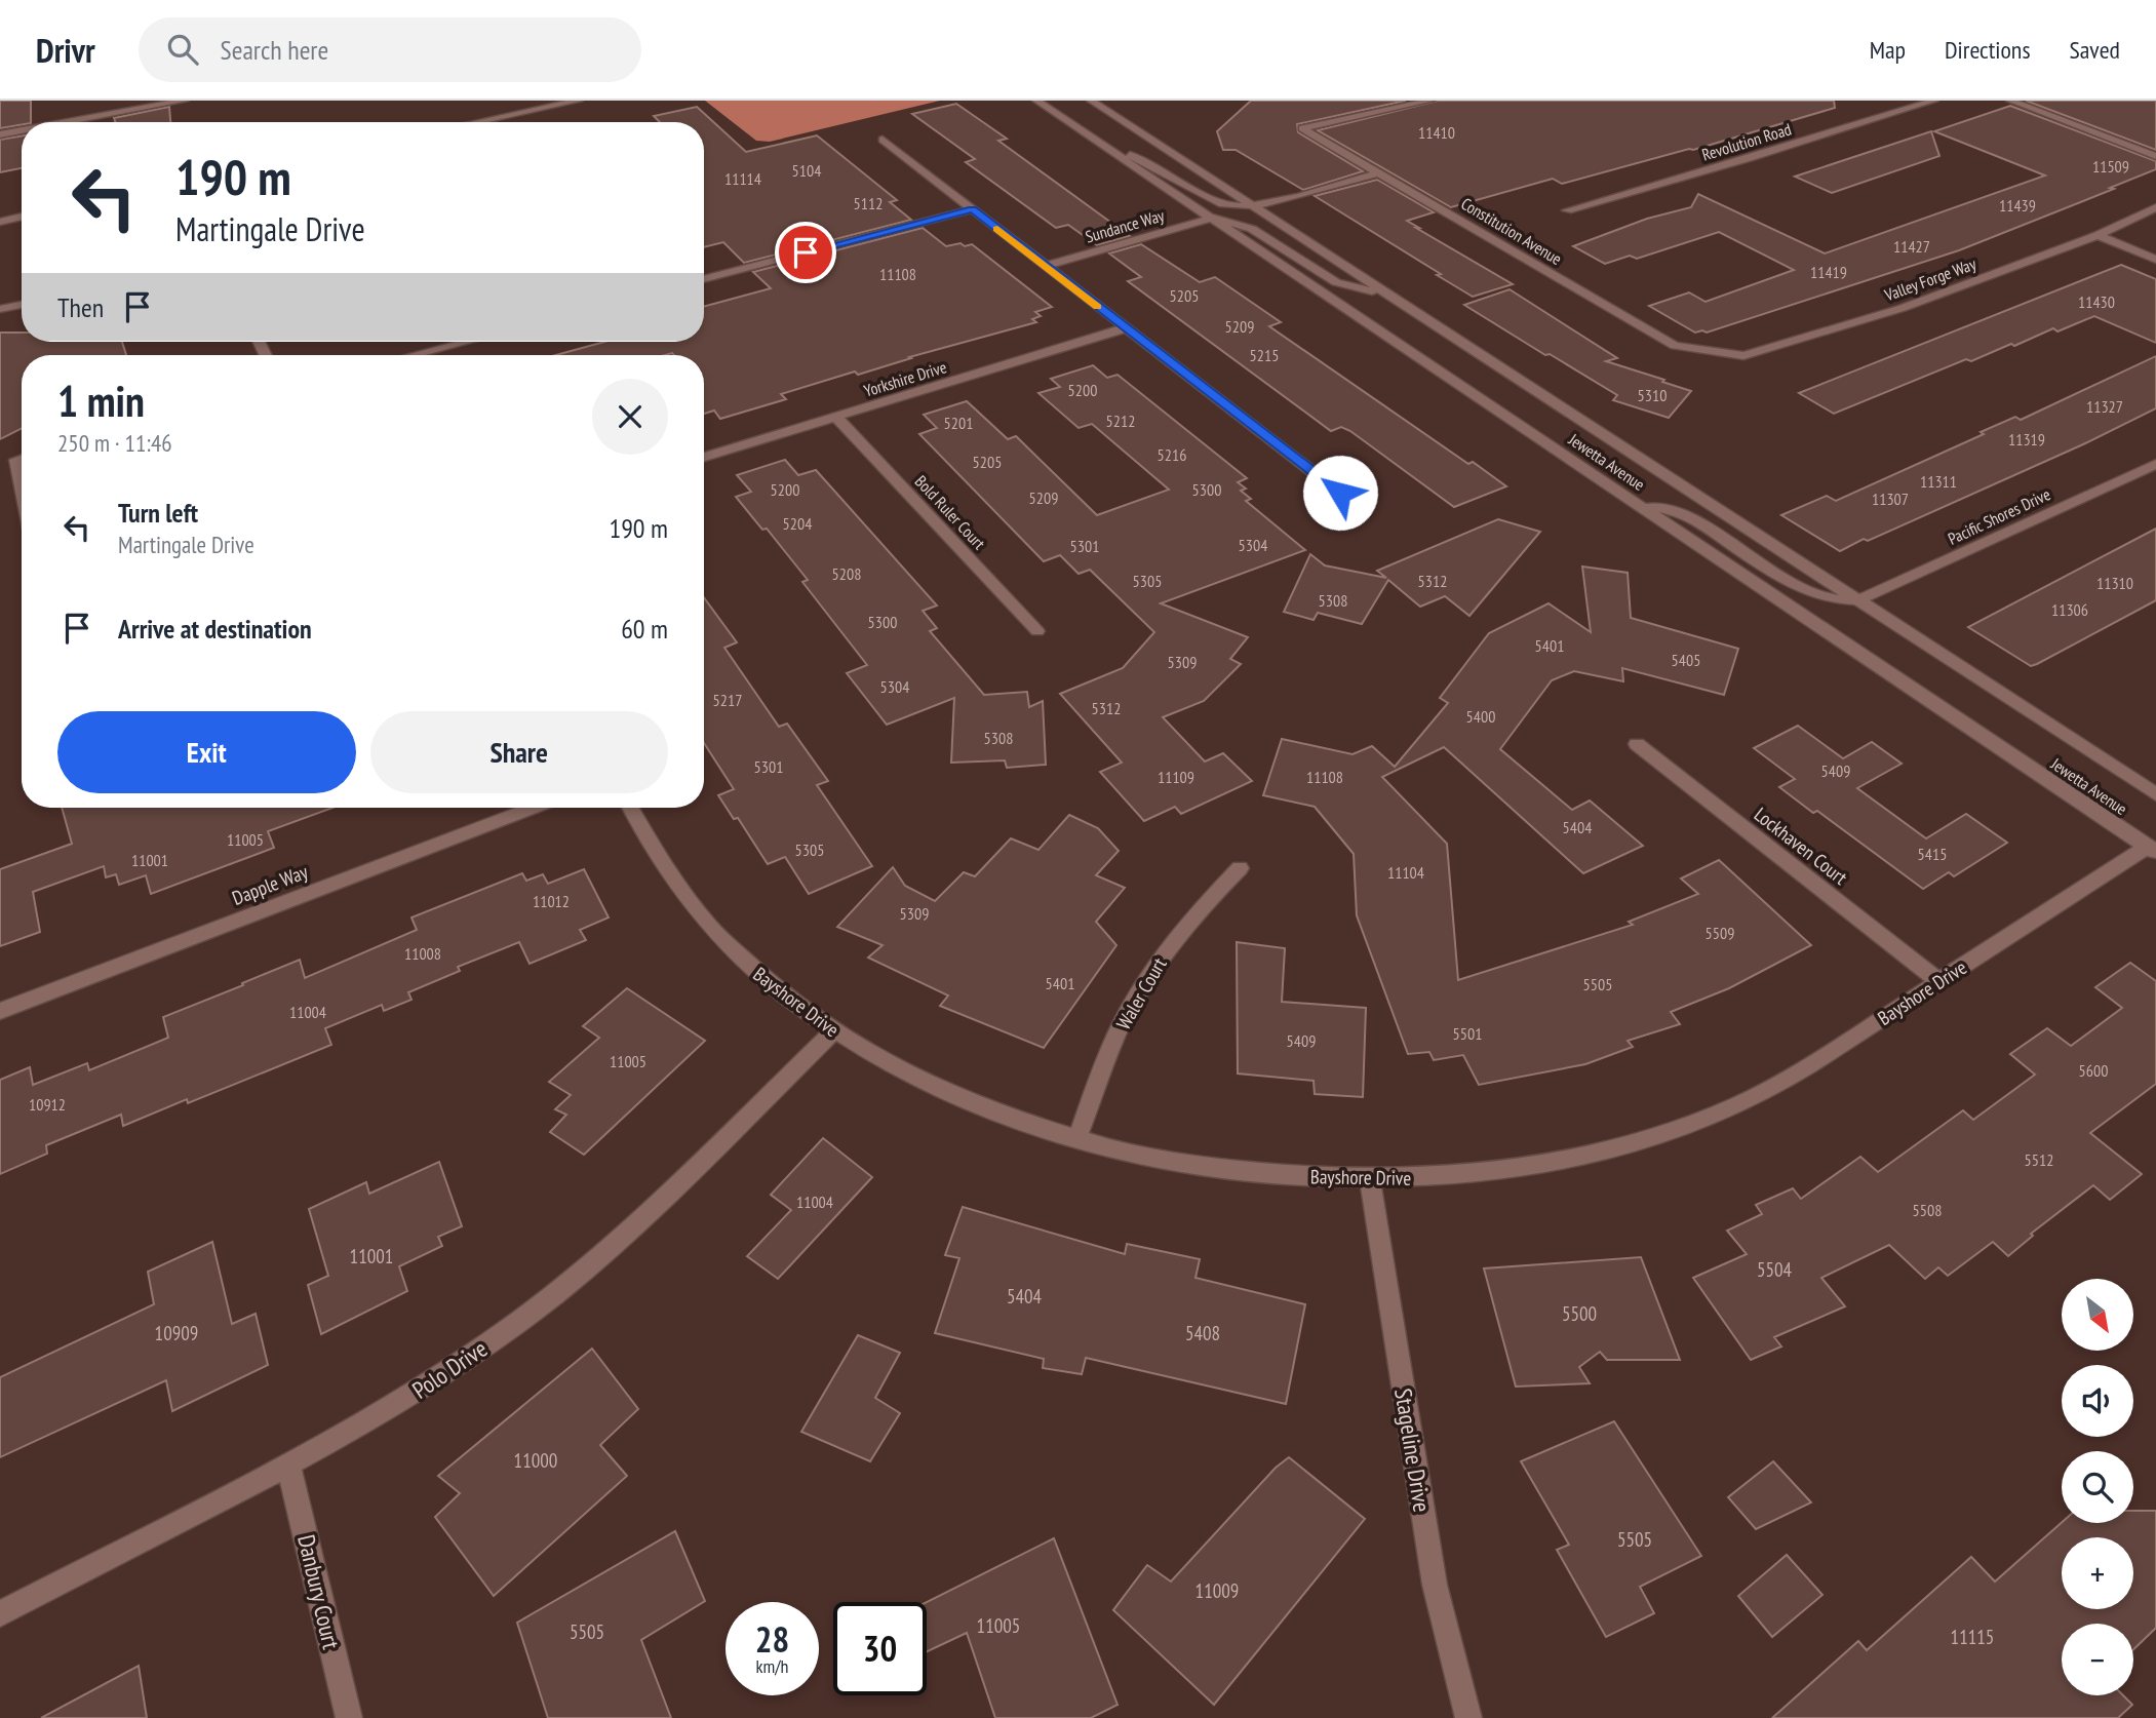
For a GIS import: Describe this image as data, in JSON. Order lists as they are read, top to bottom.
{
  "streets": {
    "street": [
      "Revolution Road",
      "Sundance Way",
      "Constitution Avenue",
      "Valley Forge Way",
      "Yorkshire Drive",
      "Jewetta Avenue",
      "Bold Ruler Court",
      "Pacific Shores Drive",
      "Lockhaven Court",
      "Dapple Way",
      "Bayshore Drive",
      "Waler Court",
      "Polo Drive",
      "Stageline Drive",
      "Danbury Court"
    ]
  },
  "crossings": [
    ["Sundance Way", "Jewetta Avenue"],
    ["Constitution Avenue", "Valley Forge Way"],
    ["Yorkshire Drive", "Bold Ruler Court"],
    ["Jewetta Avenue", "Pacific Shores Drive"],
    ["Jewetta Avenue", "Bayshore Drive"],
    ["Lockhaven Court", "Bayshore Drive"],
    ["Bayshore Drive", "Waler Court"],
    ["Bayshore Drive", "Polo Drive"],
    ["Bayshore Drive", "Stageline Drive"],
    ["Polo Drive", "Danbury Court"]
  ],
  "house_numbers": [
    "11410",
    "11509",
    "5104",
    "11114",
    "5112",
    "11439",
    "11427",
    "11419",
    "11108",
    "5205",
    "11430",
    "5209",
    "5215",
    "5200",
    "5310",
    "11327",
    "5212",
    "5201",
    "11319",
    "5216",
    "5205",
    "11311",
    "5200",
    "5300",
    "5209",
    "11307",
    "5204",
    "5304",
    "5301",
    "5208",
    "5305",
    "5312",
    "11310",
    "5308",
    "11306",
    "5300",
    "5401",
    "5405",
    "5309",
    "5304",
    "5217",
    "5312",
    "5400",
    "5308",
    "5301",
    "5409",
    "11109",
    "11108",
    "5404",
    "11005",
    "5305",
    "5415",
    "11001",
    "11104",
    "11012",
    "5309",
    "5509",
    "11008",
    "5401",
    "5505",
    "11004",
    "5501",
    "5409",
    "11005",
    "5600",
    "10912",
    "5512",
    "11004",
    "5508",
    "11001",
    "5504",
    "5404",
    "5500",
    "10909",
    "5408",
    "11000",
    "5505",
    "11009",
    "11005",
    "5505",
    "11115"
  ],
  "north": "bottom right",
  "page": {
    "header": "Drivr",
    "search": "Search here",
    "nav": ["Map", "Directions", "Saved"],
    "turn": ["190 m", "Martingale Drive"],
    "then": "Then",
    "heading": ["1 min", "250 m · 11:46"],
    "list": [
      {
        "name": "Turn left",
        "note": "Martingale Drive",
        "value": "190 m"
      },
      {
        "name": "Arrive at destination",
        "value": "60 m"
      }
    ],
    "buttons": ["Exit", "Share"],
    "map_buttons": ["+", "−"],
    "speed": "28 km/h",
    "limit": "30"
  }
}
